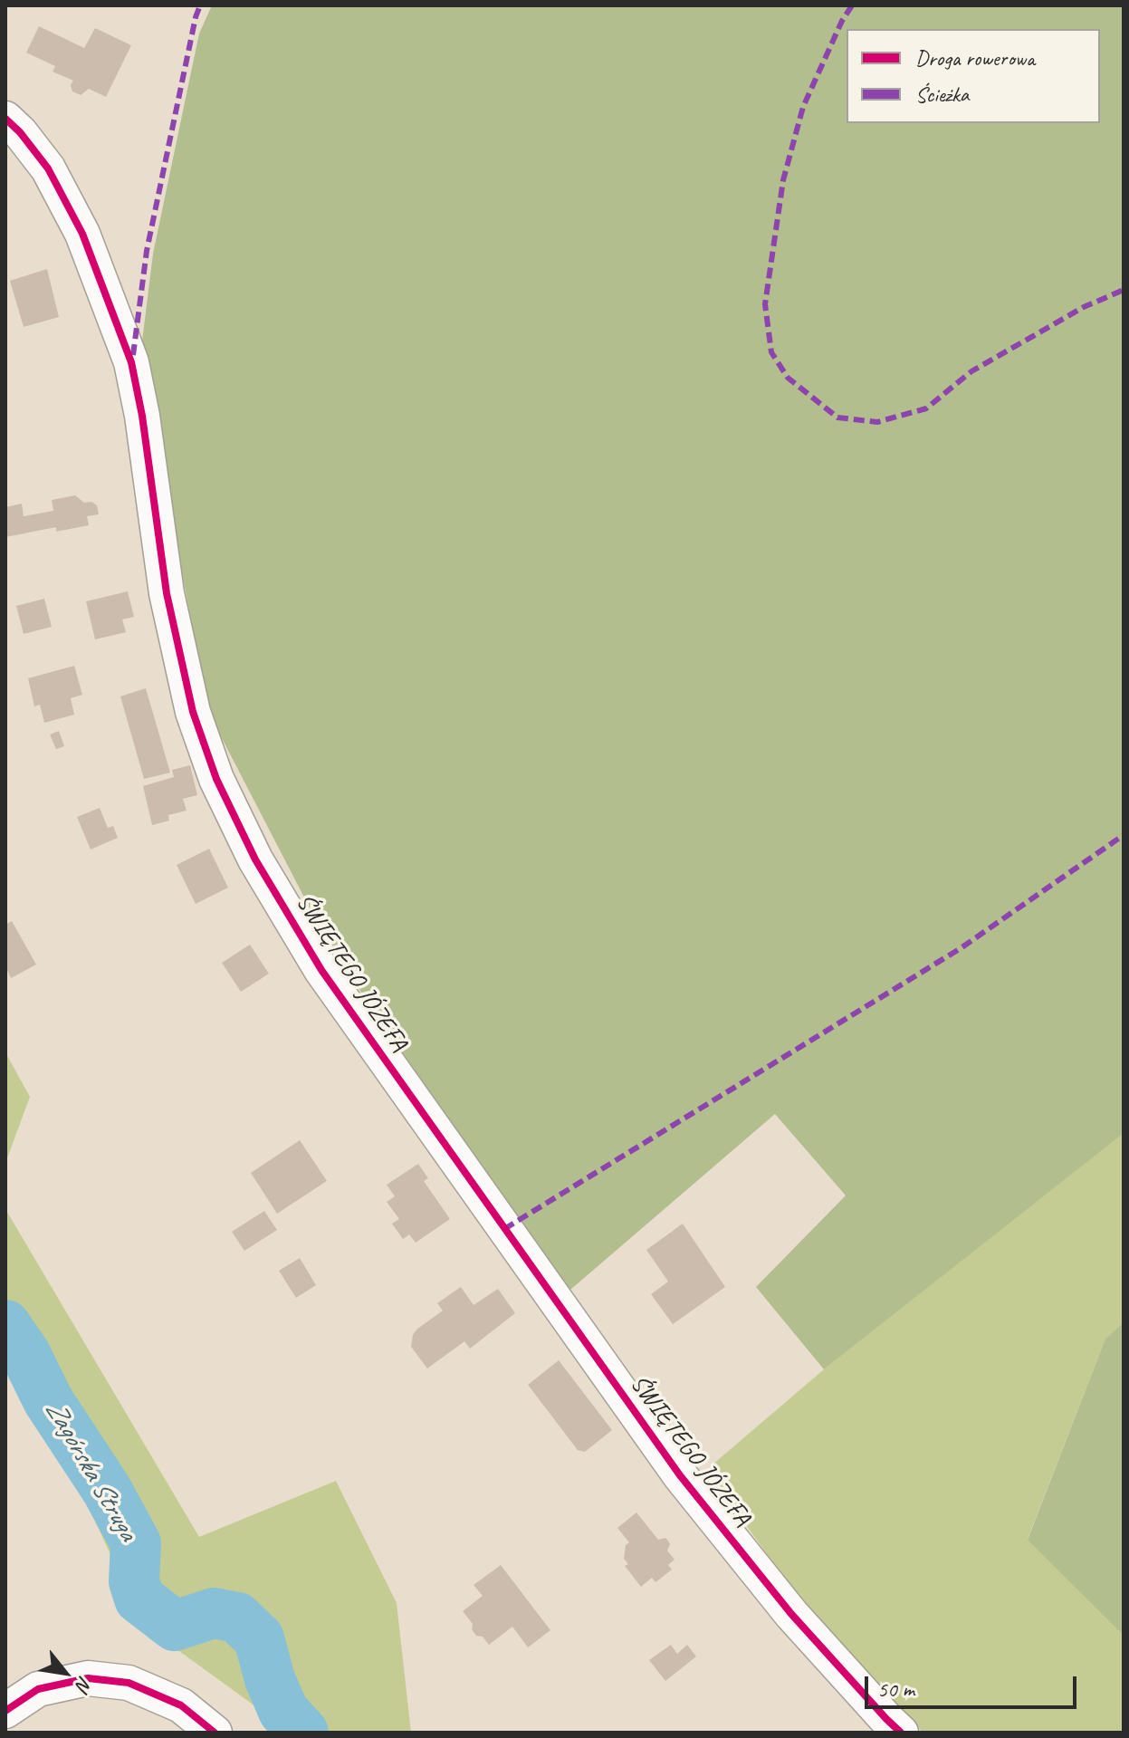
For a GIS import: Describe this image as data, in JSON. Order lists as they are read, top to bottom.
{
  "streets": {
    "street": ["ŚWIĘTEGO JÓZEFA"]
  },
  "water": ["Zagórska Struga"],
  "legend": ["Droga rowerowa", "Ścieżka"],
  "scale_bar": "50 m",
  "north": "bottom right"
}
